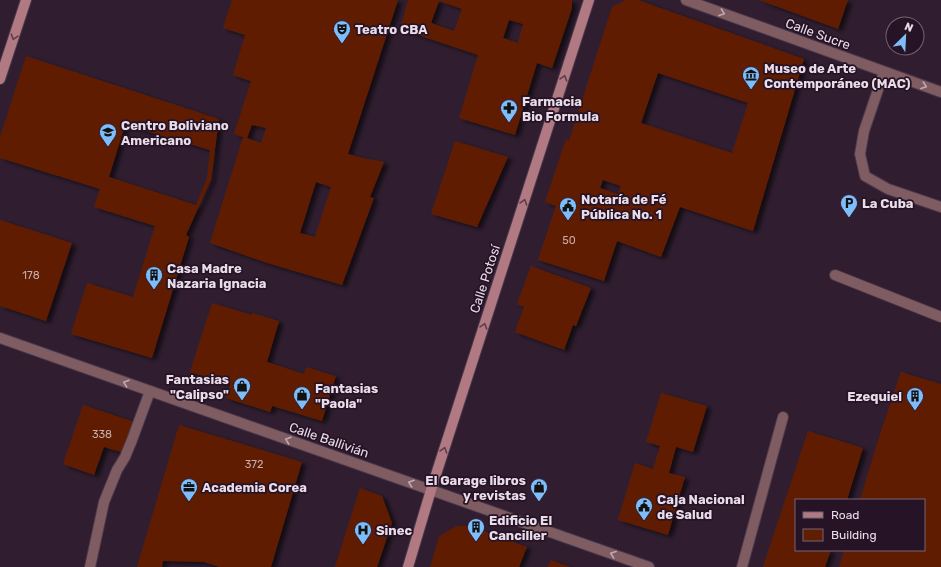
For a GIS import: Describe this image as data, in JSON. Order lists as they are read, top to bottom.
{
  "streets": {
    "street": ["Calle Sucre", "Calle Potosí", "Calle Ballivián"]
  },
  "crossings": [
    ["Calle Potosí", "Calle Ballivián"]
  ],
  "one_way": ["Calle Sucre", "Calle Potosí", "Calle Ballivián"],
  "places": {
    "theatre": ["Teatro CBA"],
    "museum": ["Museo de Arte Contemporáneo (MAC)"],
    "pharmacy": ["Farmacia Bio Formula"],
    "school or university": ["Centro Boliviano Americano"],
    "parking": ["La Cuba"],
    "public building": ["Notaría de Fé Pública No. 1", "Caja Nacional de Salud"],
    "building": ["Casa Madre Nazaria Ignacia", "Ezequiel", "Edificio El Canciller"],
    "shop": ["Fantasias \"Calipso\"", "Fantasias \"Paola\"", "El Garage libros y revistas"],
    "office": ["Academia Corea"],
    "hospital": ["Sinec"]
  },
  "house_numbers": [
    "50",
    "178",
    "338",
    "372"
  ],
  "legend": ["Road", "Building"],
  "north": "top right"
}
